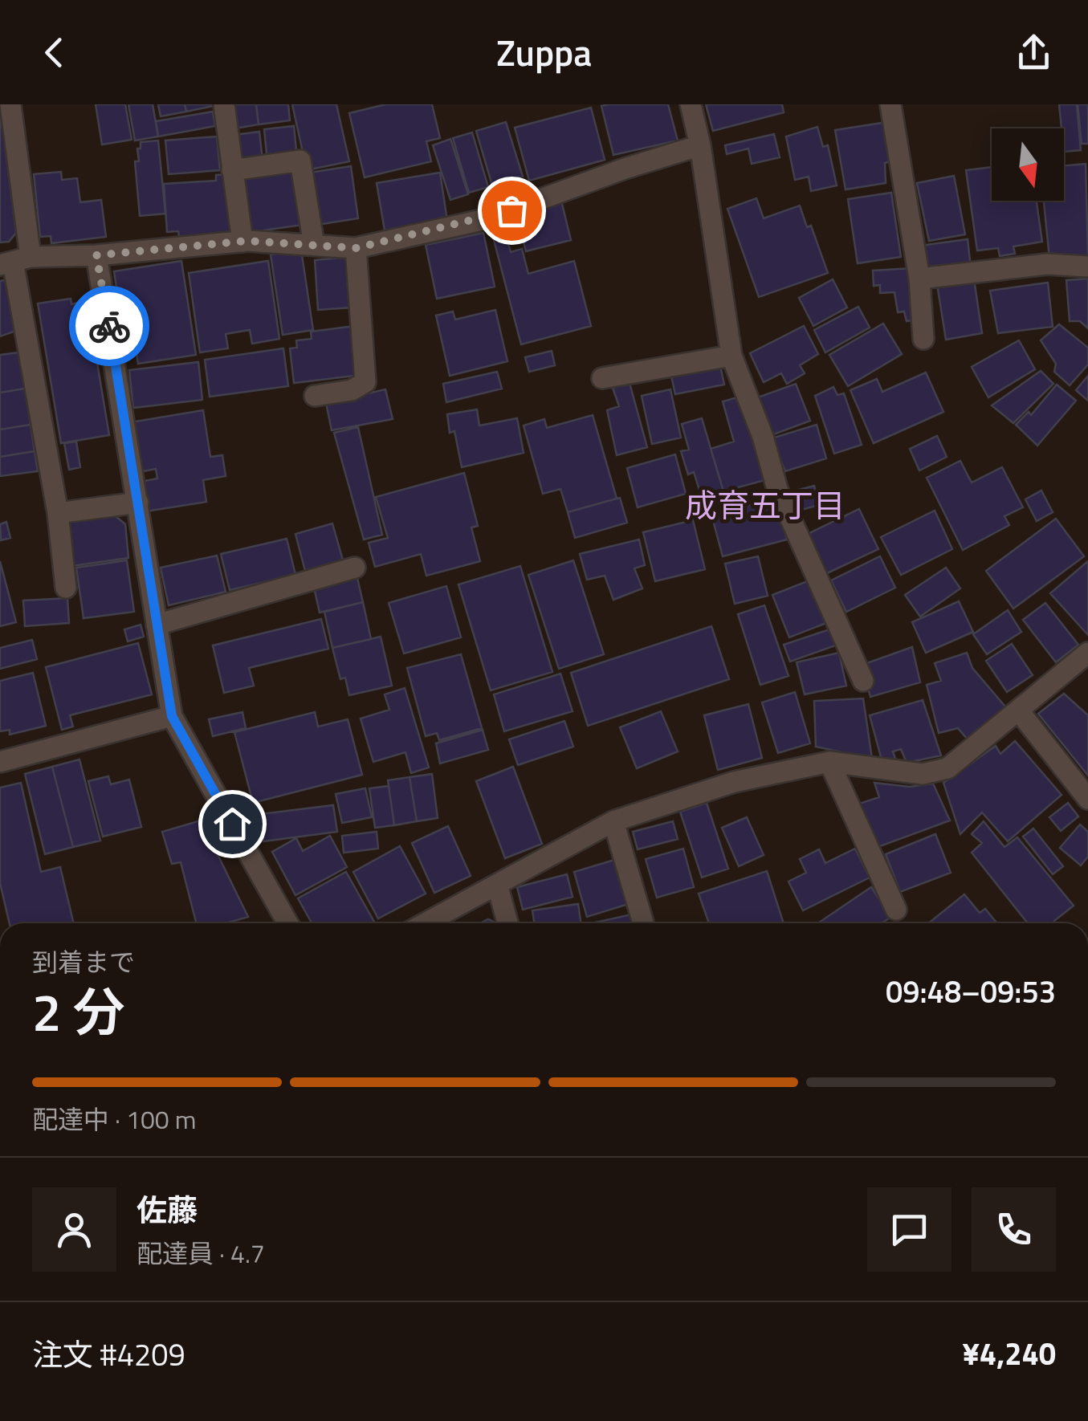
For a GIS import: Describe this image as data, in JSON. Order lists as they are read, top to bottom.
{
  "districts": ["成育五丁目"],
  "north": "bottom",
  "page": {
    "header": "Zuppa",
    "heading": ["2 分", "到着まで", "09:48–09:53"],
    "panel": [
      "佐藤",
      "配達員 · 4.7",
      "注文 #4209",
      "¥4,240"
    ],
    "bar": "配達中 · 100 m"
  }
}
